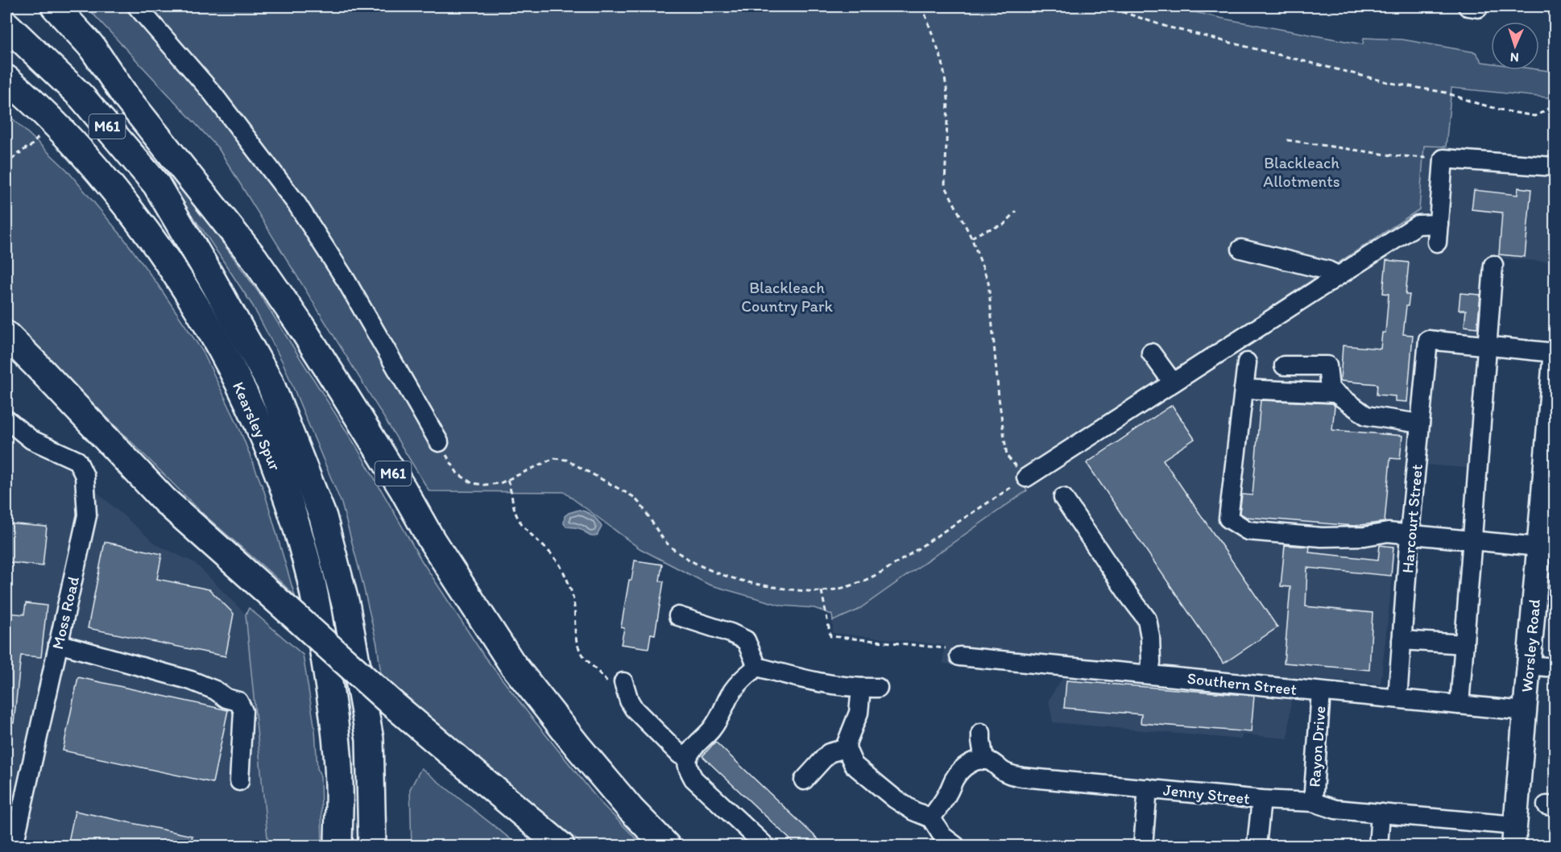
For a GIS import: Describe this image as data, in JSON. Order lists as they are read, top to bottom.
{
  "streets": {
    "highway": ["M61", "Kearsley Spur"],
    "main road": ["Worsley Road"],
    "street": [
      "Harcourt Street",
      "Moss Road",
      "Southern Street",
      "Rayon Drive",
      "Jenny Street"
    ]
  },
  "crossings": [
    ["M61", "Kearsley Spur"],
    ["Harcourt Street", "Southern Street"],
    ["Worsley Road", "Southern Street"],
    ["Worsley Road", "Jenny Street"],
    ["Southern Street", "Rayon Drive"],
    ["Rayon Drive", "Jenny Street"]
  ],
  "parks": ["Blackleach Allotments", "Blackleach Country Park"],
  "north": "bottom"
}
